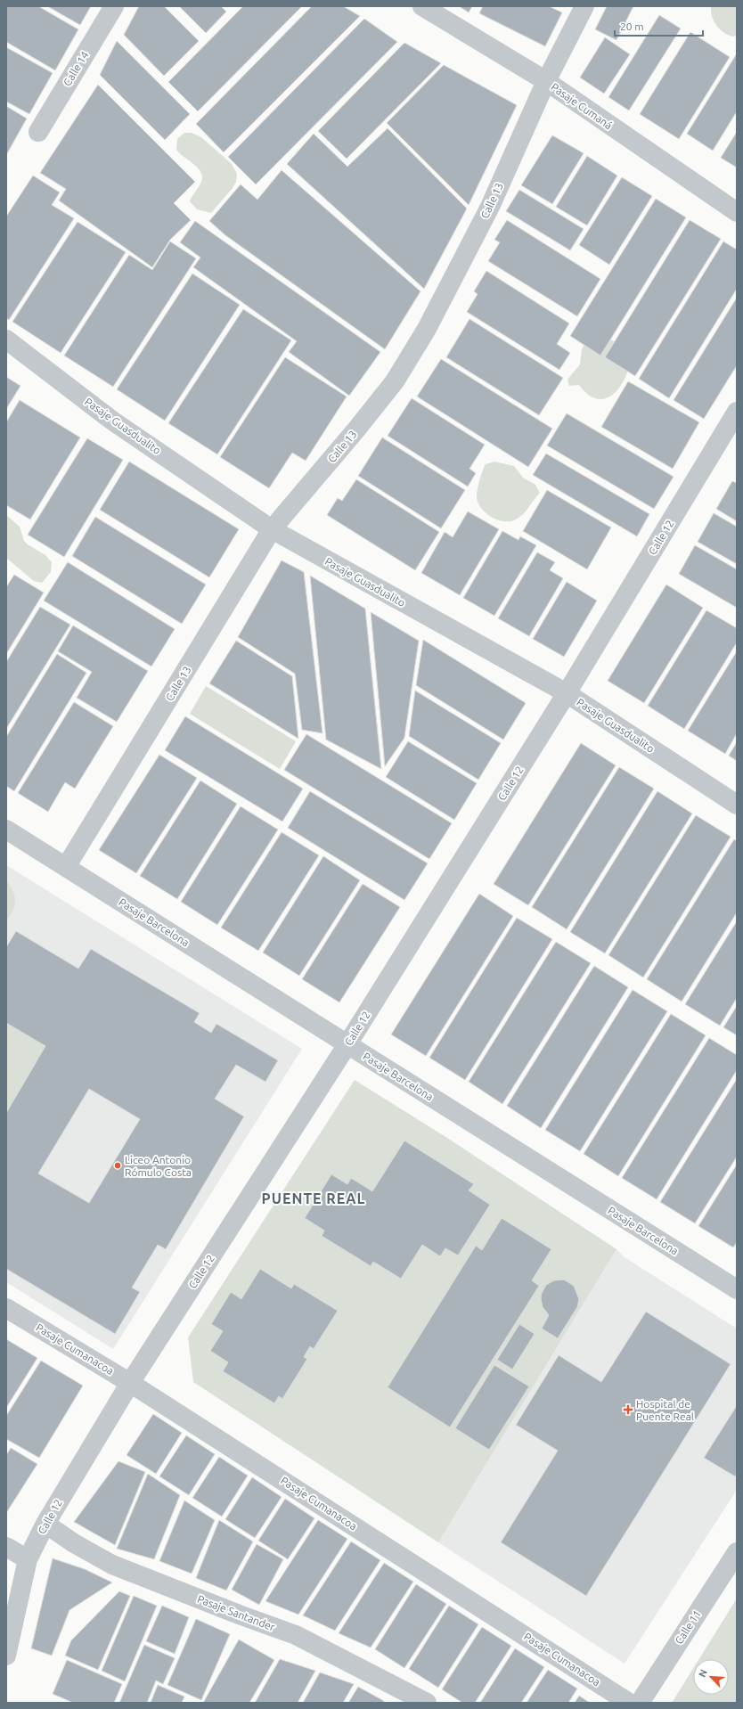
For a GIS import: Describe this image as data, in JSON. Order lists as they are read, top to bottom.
{
  "streets": {
    "street": [
      "Calle 14",
      "Pasaje Cumaná",
      "Calle 13",
      "Pasaje Guasdualito",
      "Calle 12",
      "Pasaje Barcelona",
      "Pasaje Cumanacoa",
      "Pasaje Santander",
      "Calle 11"
    ]
  },
  "crossings": [
    ["Pasaje Cumaná", "Calle 13"],
    ["Calle 13", "Pasaje Guasdualito"],
    ["Calle 13", "Pasaje Barcelona"],
    ["Pasaje Guasdualito", "Calle 12"],
    ["Calle 12", "Pasaje Barcelona"],
    ["Calle 12", "Pasaje Cumanacoa"],
    ["Calle 12", "Pasaje Santander"]
  ],
  "districts": ["PUENTE REAL"],
  "places": {
    "other": ["Liceo Antonio Rómulo Costa"],
    "health": ["Hospital de Puente Real"]
  },
  "scale_bar": "20 m",
  "north": "top left"
}
